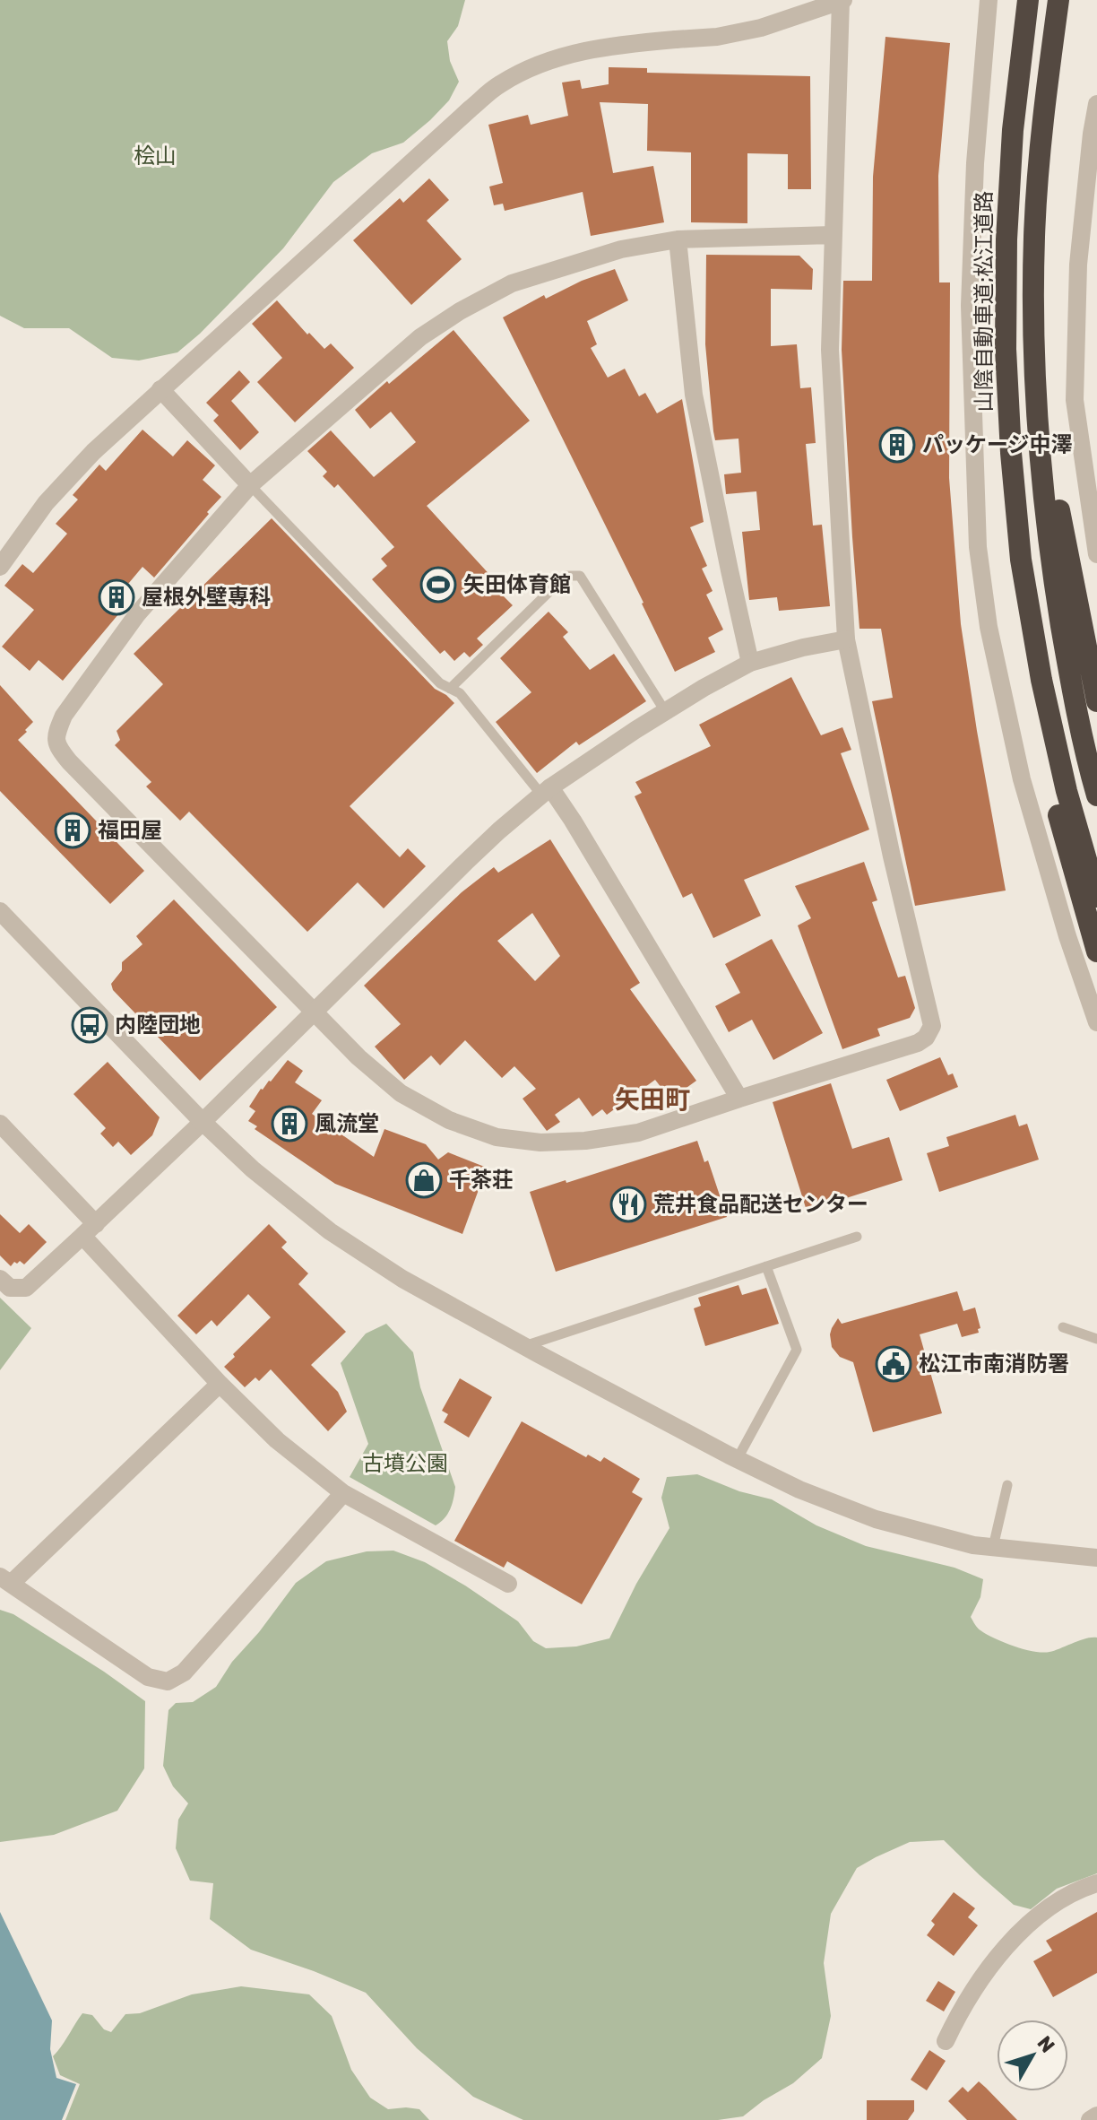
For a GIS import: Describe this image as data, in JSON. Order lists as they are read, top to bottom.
{
  "streets": {
    "highway": ["山陰自動車道;松江道路"]
  },
  "districts": ["矢田町"],
  "parks": ["桧山", "古墳公園"],
  "places": {
    "building": [
      "パッケージ中澤",
      "屋根外壁専科",
      "福田屋",
      "風流堂"
    ],
    "sports": ["矢田体育館"],
    "bus stop": ["内陸団地"],
    "shop": ["千茶荘"],
    "restaurant": ["荒井食品配送センター"],
    "public building": ["松江市南消防署"]
  },
  "north": "top right"
}
